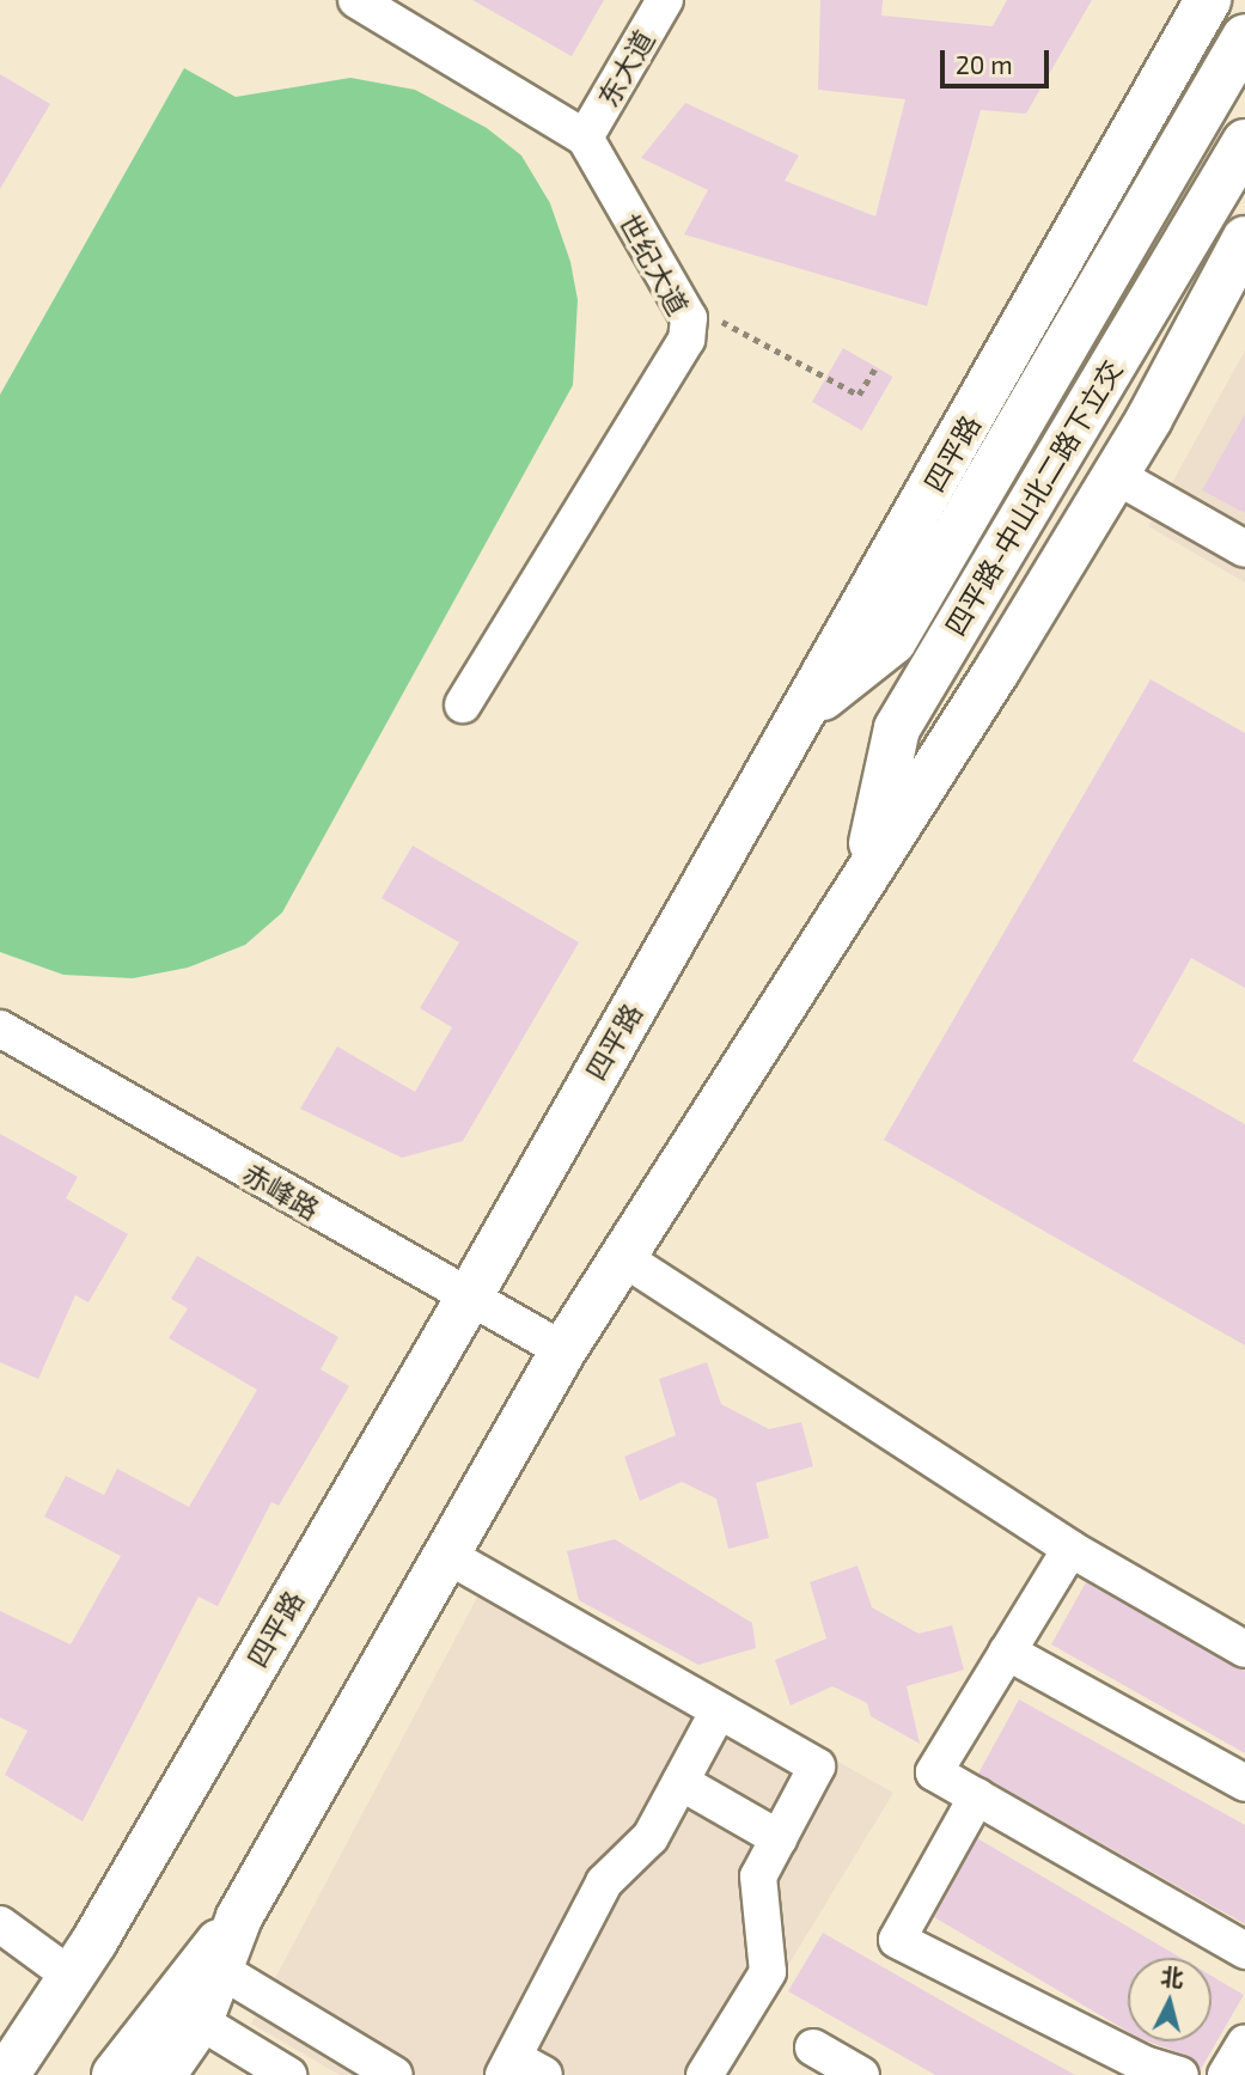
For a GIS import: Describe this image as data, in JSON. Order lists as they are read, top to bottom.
{
  "streets": {
    "main road": ["四平路", "四平路-中山北二路下立交"],
    "street": ["东大道", "世纪大道", "赤峰路"]
  },
  "crossings": [
    ["东大道", "世纪大道"],
    ["四平路", "四平路-中山北二路下立交"],
    ["四平路", "赤峰路"]
  ],
  "scale_bar": "20 m",
  "north": "top"
}
